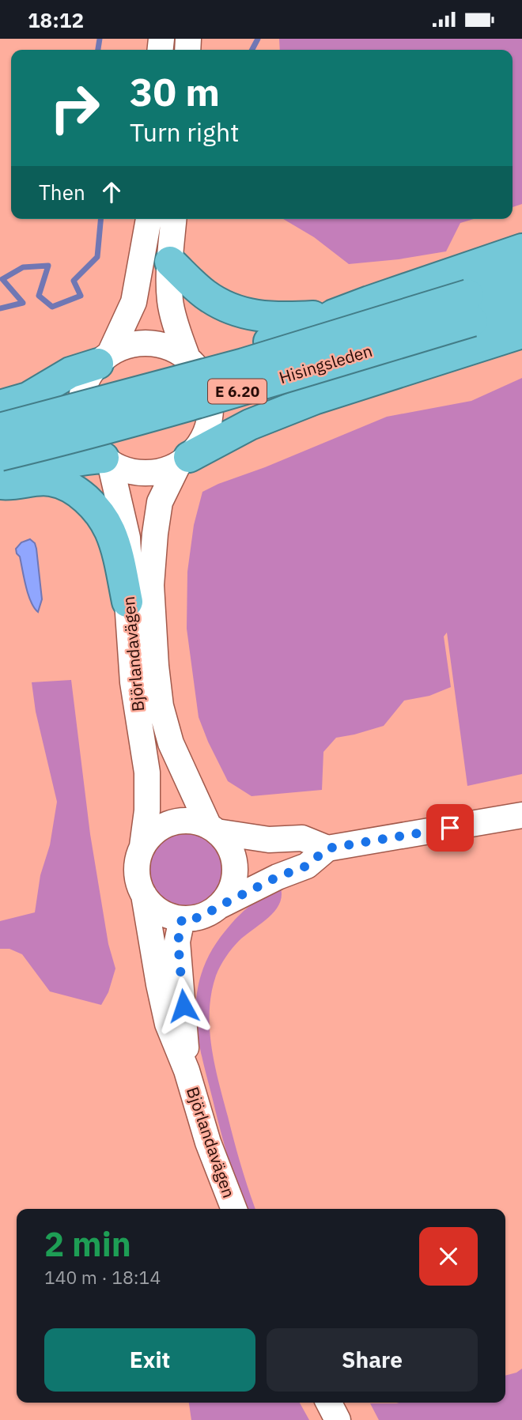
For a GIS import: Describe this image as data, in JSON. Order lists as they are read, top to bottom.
{
  "streets": {
    "highway": ["Hisingsleden", "E 6.20"],
    "street": ["Björlandavägen"]
  },
  "page": {
    "status": "18:12",
    "turn": ["30 m", "Turn right"],
    "then": "Then",
    "heading": ["2 min", "140 m · 18:14"],
    "buttons": ["Exit", "Share"]
  }
}
